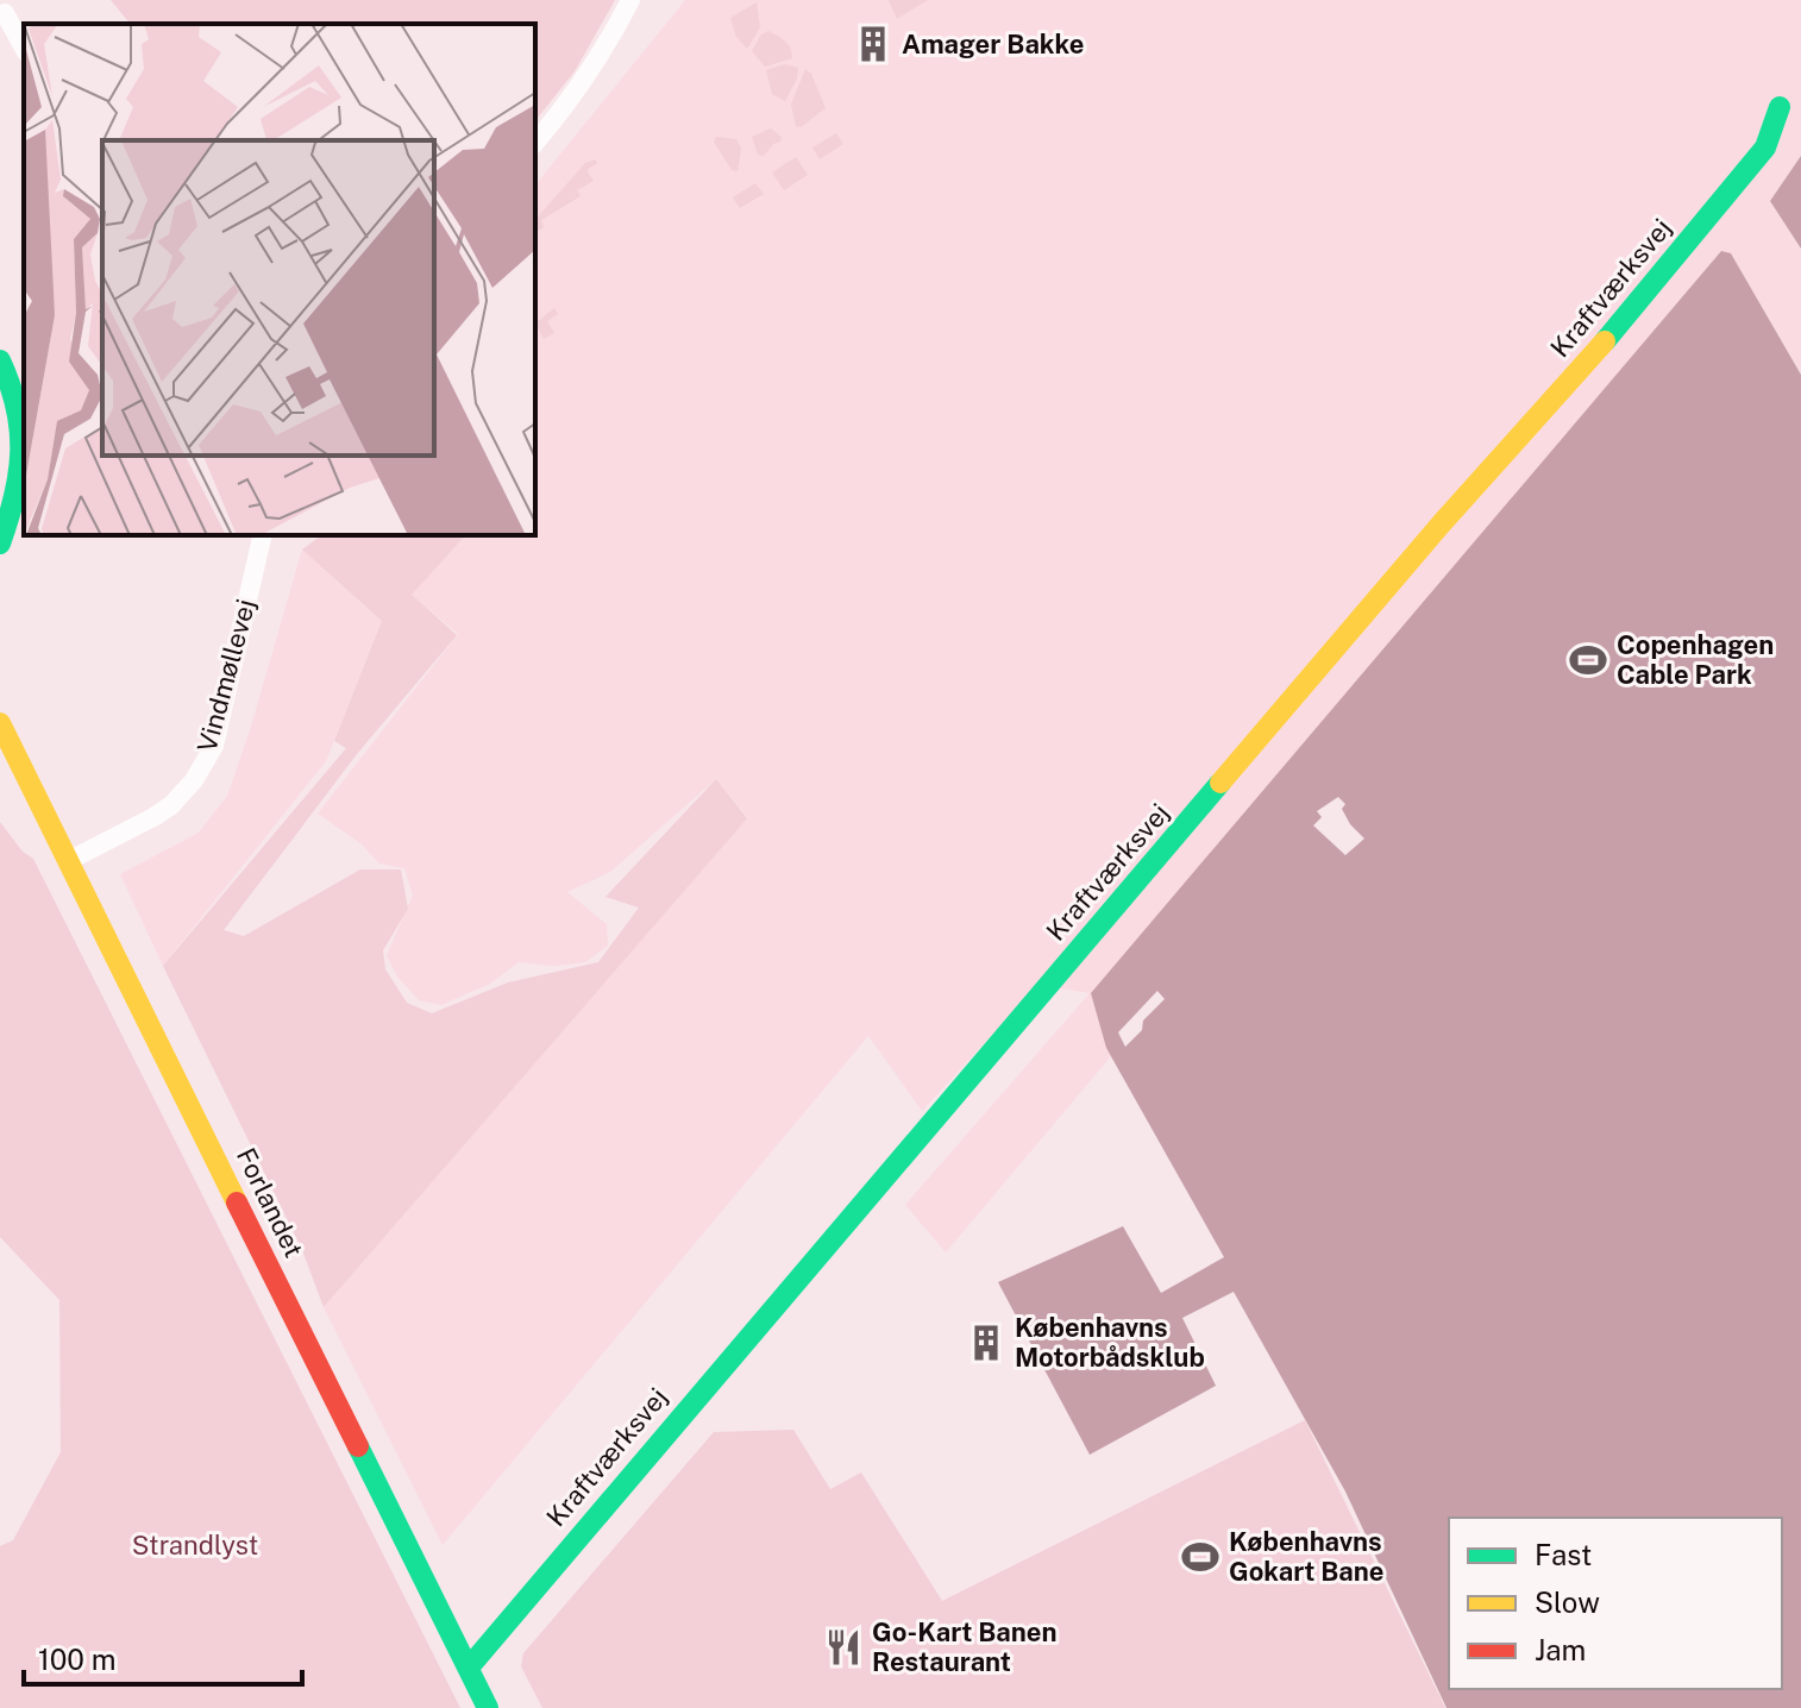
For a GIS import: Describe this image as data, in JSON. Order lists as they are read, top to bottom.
{
  "streets": {
    "street": ["Kraftværksvej", "Vindmøllevej", "Forlandet"]
  },
  "crossings": [
    ["Kraftværksvej", "Forlandet"],
    ["Vindmøllevej", "Forlandet"]
  ],
  "parks": ["Strandlyst"],
  "places": {
    "building": ["Amager Bakke", "Københavns Motorbådsklub"],
    "sports": ["Copenhagen Cable Park", "Københavns Gokart Bane"],
    "restaurant": ["Go-Kart Banen Restaurant"]
  },
  "legend": ["Fast", "Slow", "Jam"],
  "scale_bar": "100 m"
}
